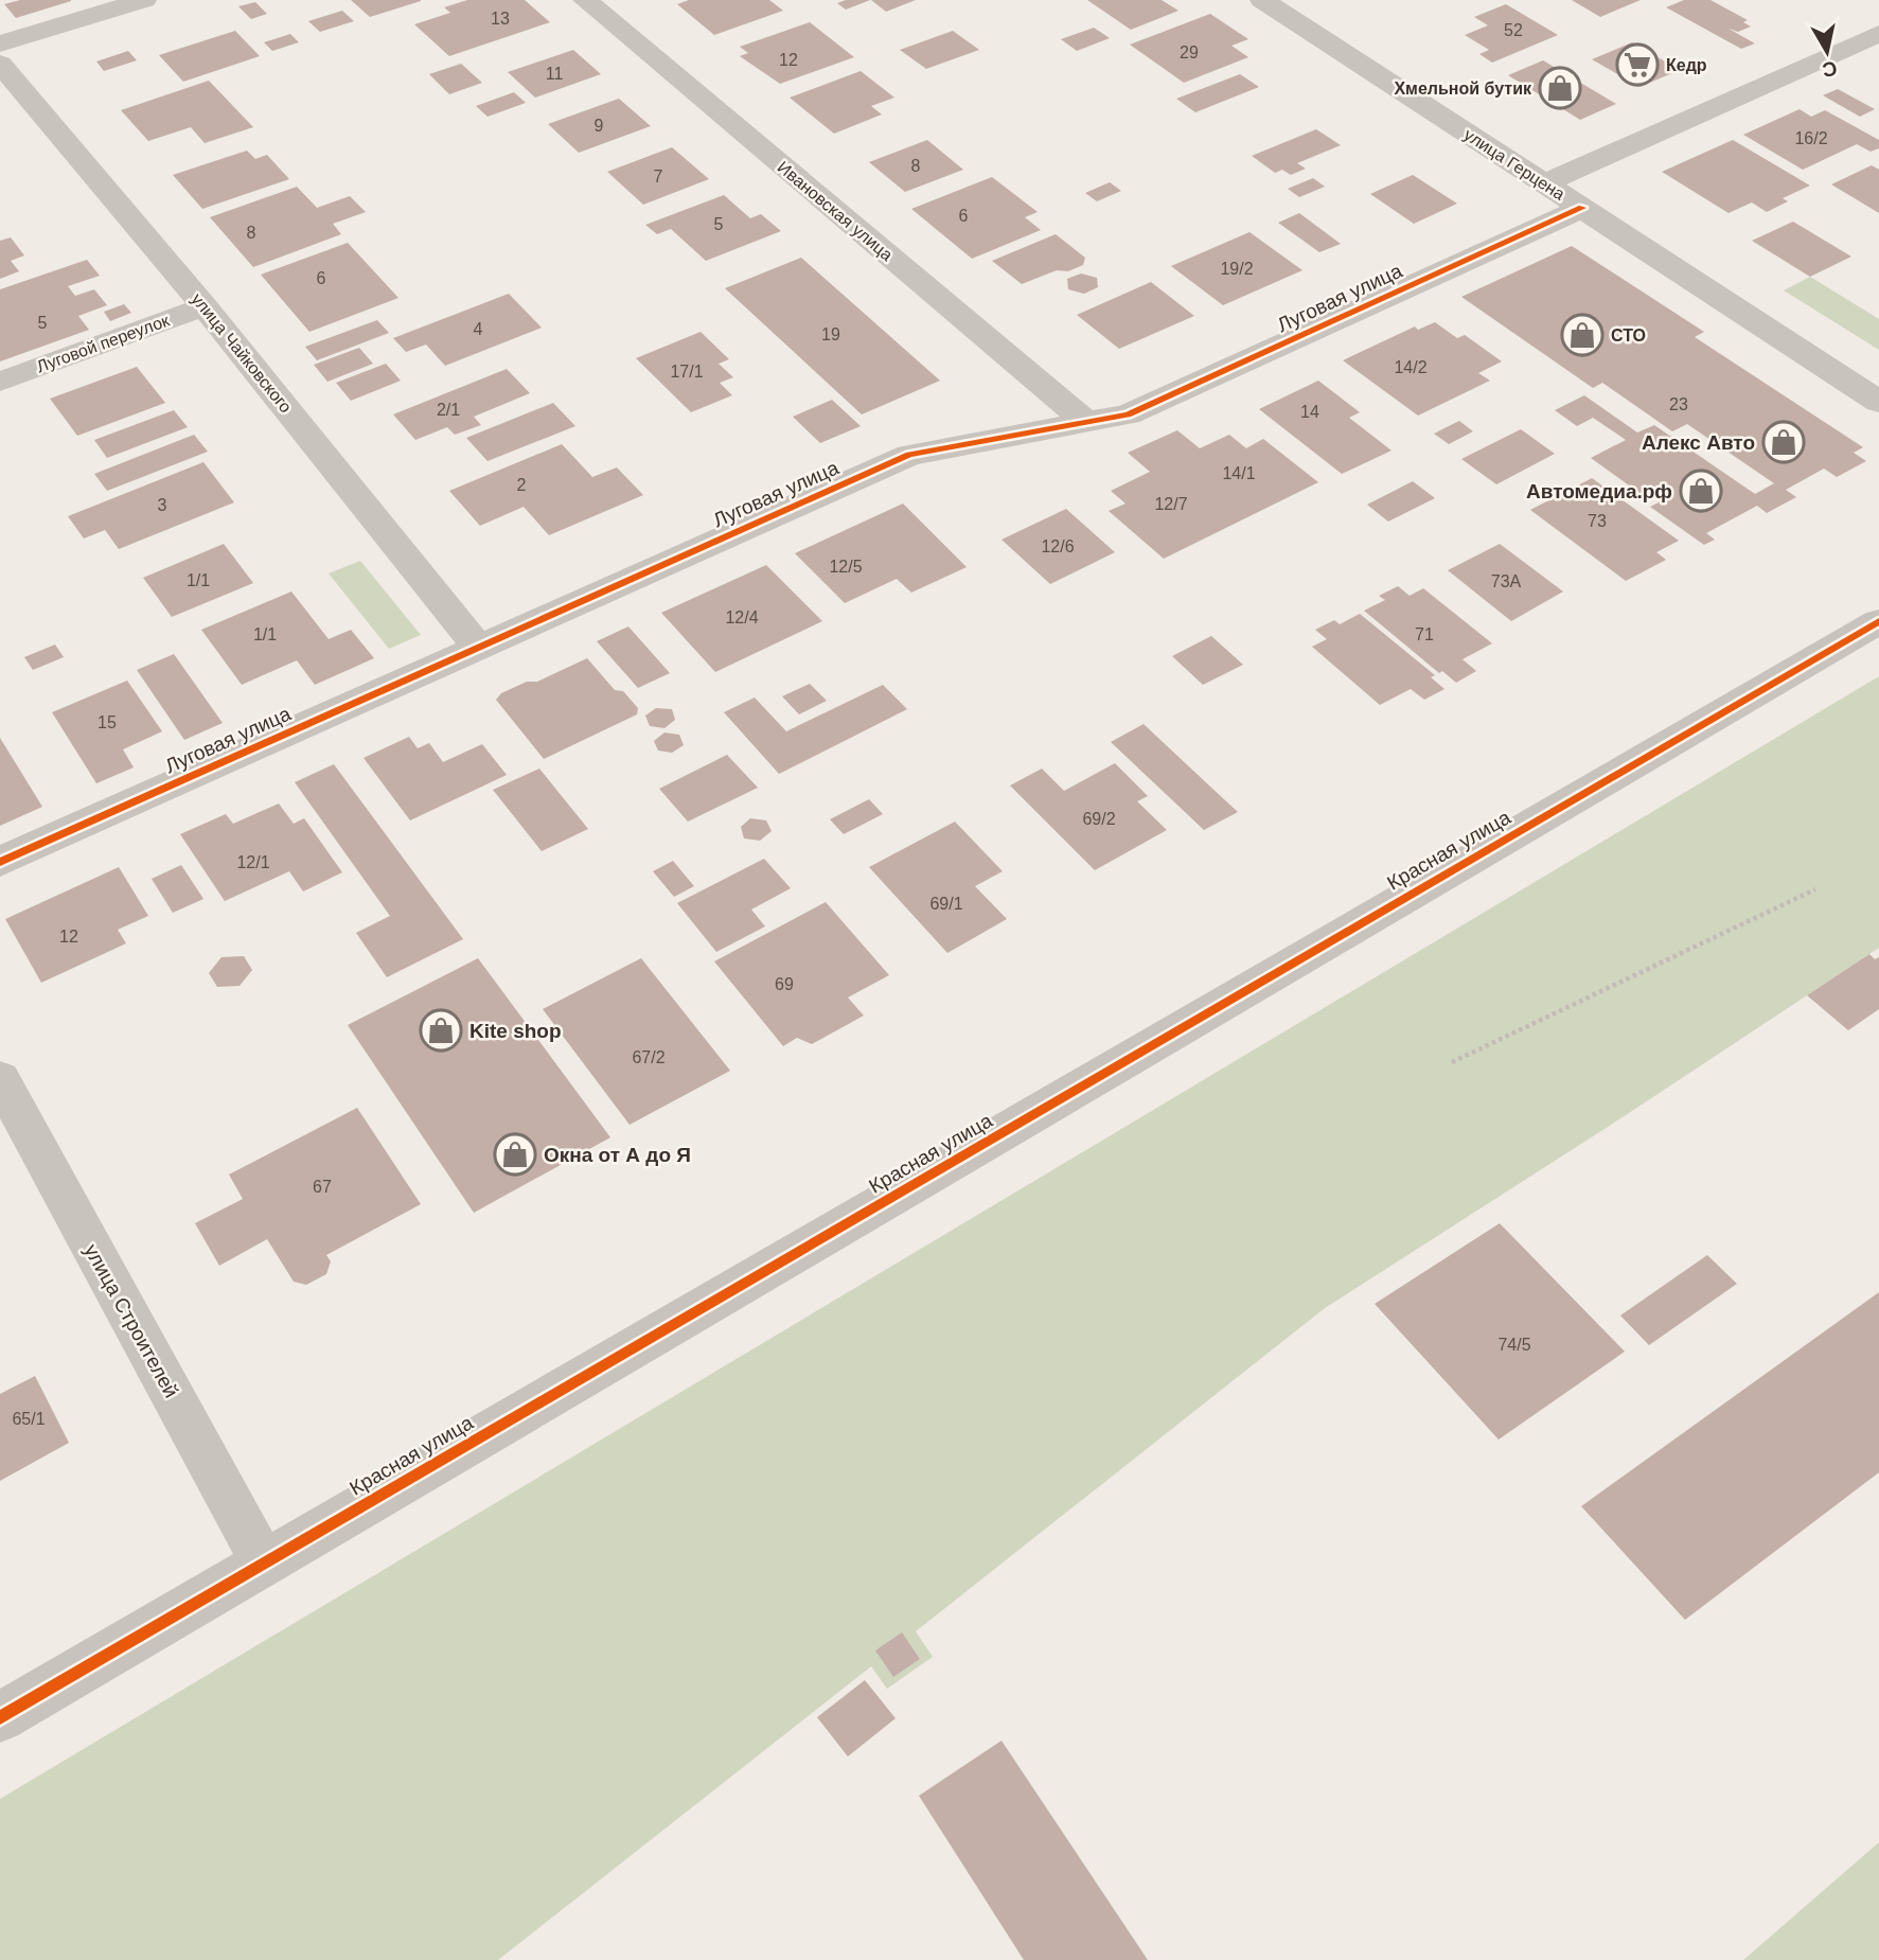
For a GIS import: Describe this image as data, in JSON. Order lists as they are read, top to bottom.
{
  "streets": {
    "street": [
      "улица Герцена",
      "Ивановская улица",
      "Луговая улица",
      "Луговой переулок",
      "улица Чайковского",
      "Красная улица",
      "улица Строителей"
    ]
  },
  "crossings": [
    ["улица Герцена", "Луговая улица"],
    ["Ивановская улица", "Луговая улица"],
    ["Луговая улица", "улица Чайковского"],
    ["Луговой переулок", "улица Чайковского"],
    ["Красная улица", "улица Строителей"]
  ],
  "places": {
    "supermarket": ["Кедр"],
    "shop": [
      "Хмельной бутик",
      "СТО",
      "Алекс Авто",
      "Автомедиа.рф",
      "Kite shop",
      "Окна от А до Я"
    ]
  },
  "house_numbers": [
    "13",
    "52",
    "29",
    "12",
    "11",
    "9",
    "16/2",
    "8",
    "7",
    "6",
    "5",
    "8",
    "19/2",
    "6",
    "5",
    "4",
    "19",
    "14/2",
    "17/1",
    "23",
    "2/1",
    "14",
    "14/1",
    "2",
    "12/7",
    "3",
    "73",
    "12/6",
    "12/5",
    "1/1",
    "73А",
    "12/4",
    "1/1",
    "71",
    "15",
    "69/2",
    "12/1",
    "69/1",
    "12",
    "69",
    "67/2",
    "67",
    "74/5",
    "65/1"
  ],
  "north": "bottom"
}
